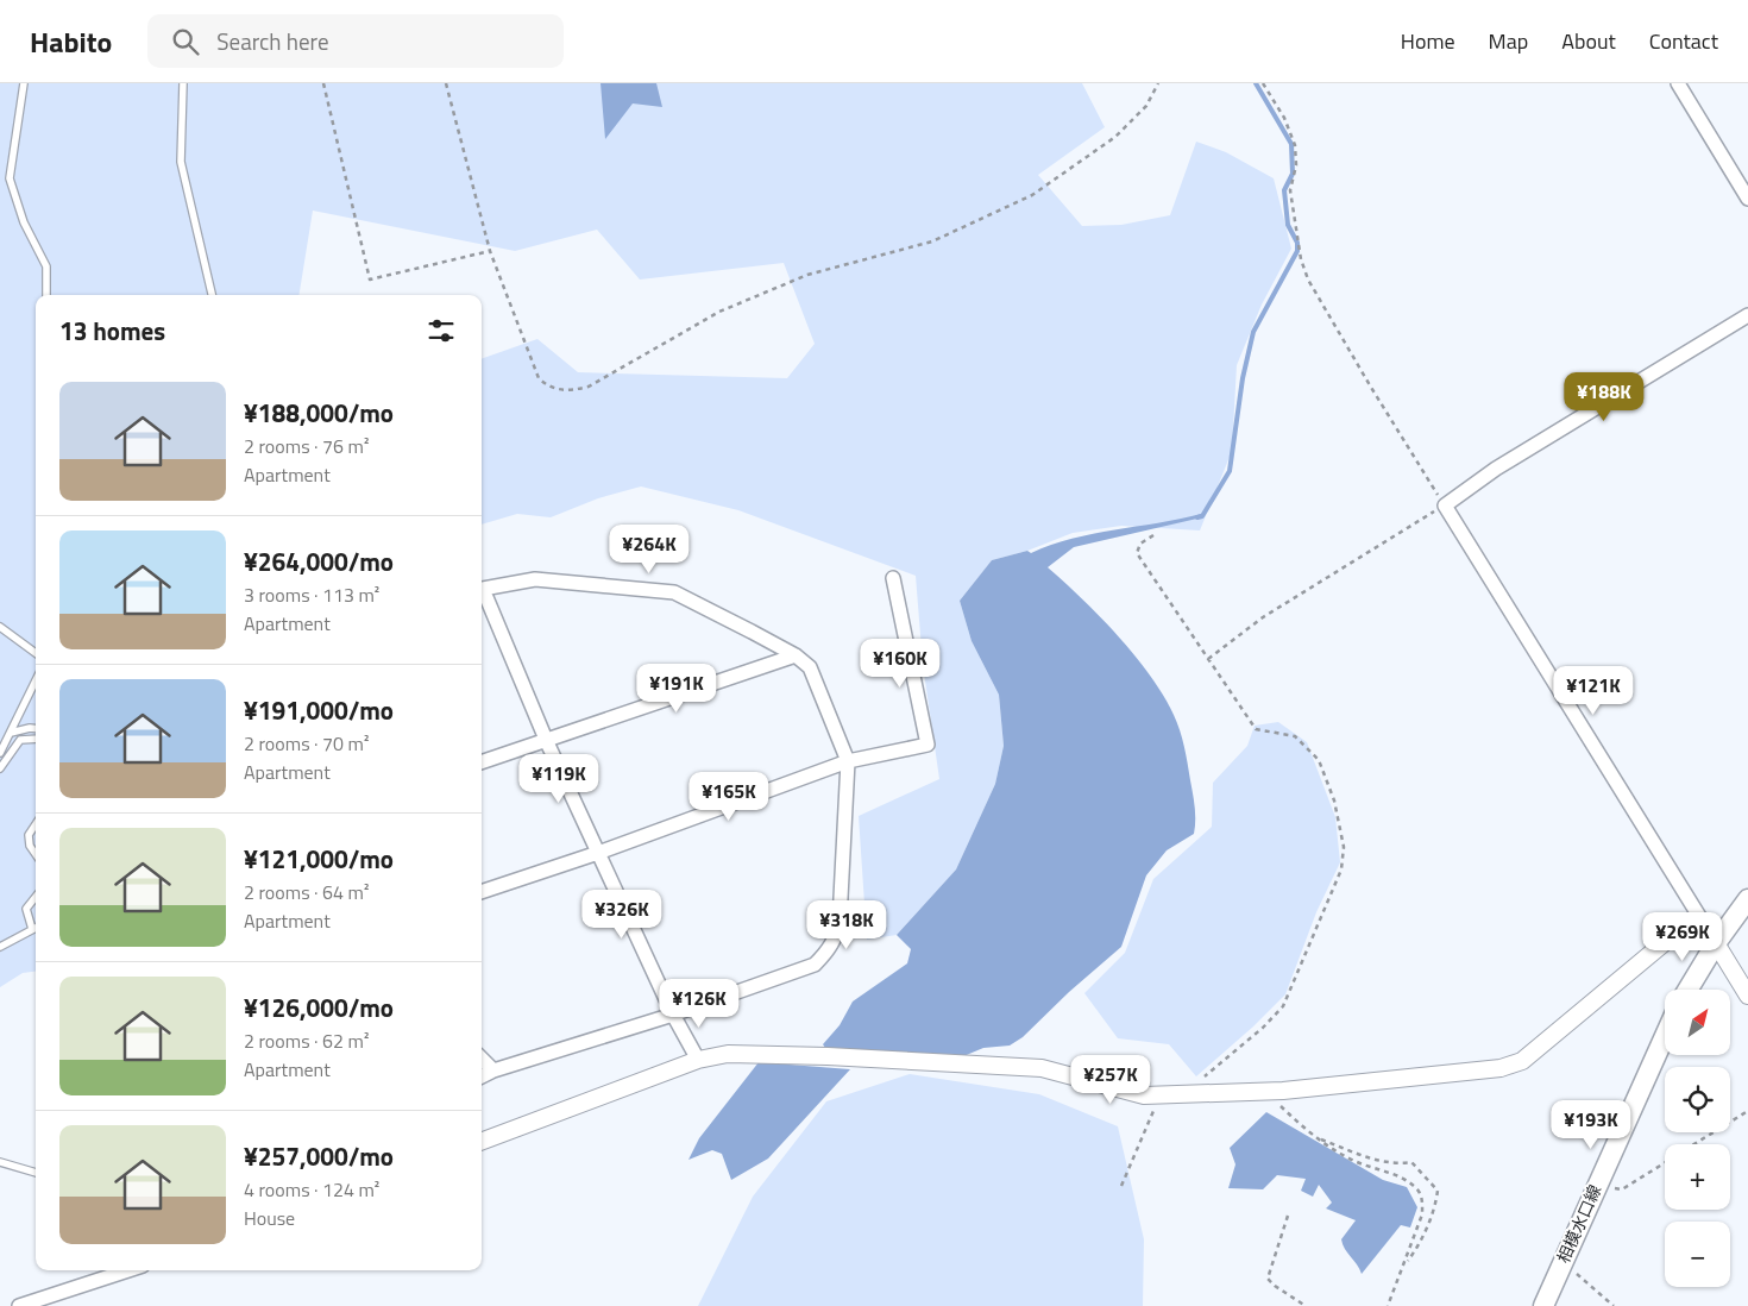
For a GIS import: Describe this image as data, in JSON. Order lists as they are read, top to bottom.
{
  "streets": {
    "main road": ["相模水口線"]
  },
  "north": "top right",
  "page": {
    "header": "Habito",
    "search": "Search here",
    "nav": [
      "Home",
      "Map",
      "About",
      "Contact"
    ],
    "heading": "13 homes",
    "list": [
      {
        "name": "¥188,000/mo",
        "note": "2 rooms · 76 m² · Apartment"
      },
      {
        "name": "¥264,000/mo",
        "note": "3 rooms · 113 m² · Apartment"
      },
      {
        "name": "¥191,000/mo",
        "note": "2 rooms · 70 m² · Apartment"
      },
      {
        "name": "¥121,000/mo",
        "note": "2 rooms · 64 m² · Apartment"
      },
      {
        "name": "¥126,000/mo",
        "note": "2 rooms · 62 m² · Apartment"
      },
      {
        "name": "¥257,000/mo",
        "note": "4 rooms · 124 m² · House"
      }
    ],
    "price": [
      "¥188K",
      "¥264K",
      "¥160K",
      "¥191K",
      "¥121K",
      "¥119K",
      "¥165K",
      "¥326K",
      "¥318K",
      "¥269K",
      "¥126K",
      "¥257K",
      "¥193K"
    ],
    "map_buttons": ["+", "−"]
  }
}
